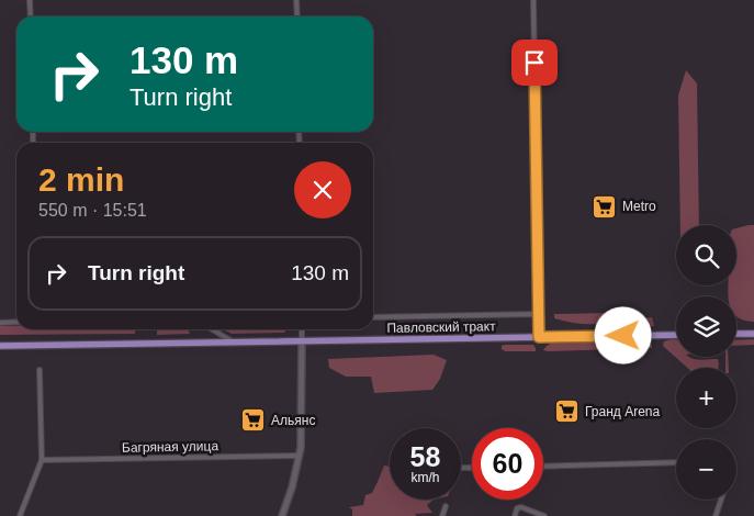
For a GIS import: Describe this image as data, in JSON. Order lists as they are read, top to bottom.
{
  "streets": {
    "main road": ["Павловский тракт"],
    "street": ["Багряная улица"]
  },
  "places": {
    "supermarket": ["Metro", "Гранд Arena", "Альянс"]
  },
  "page": {
    "turn": ["130 m", "Turn right"],
    "heading": ["2 min", "550 m · 15:51"],
    "map_buttons": ["+", "−"],
    "list": [
      {
        "name": "Turn right",
        "value": "130 m"
      }
    ],
    "speed": "58 km/h",
    "limit": "60"
  }
}
